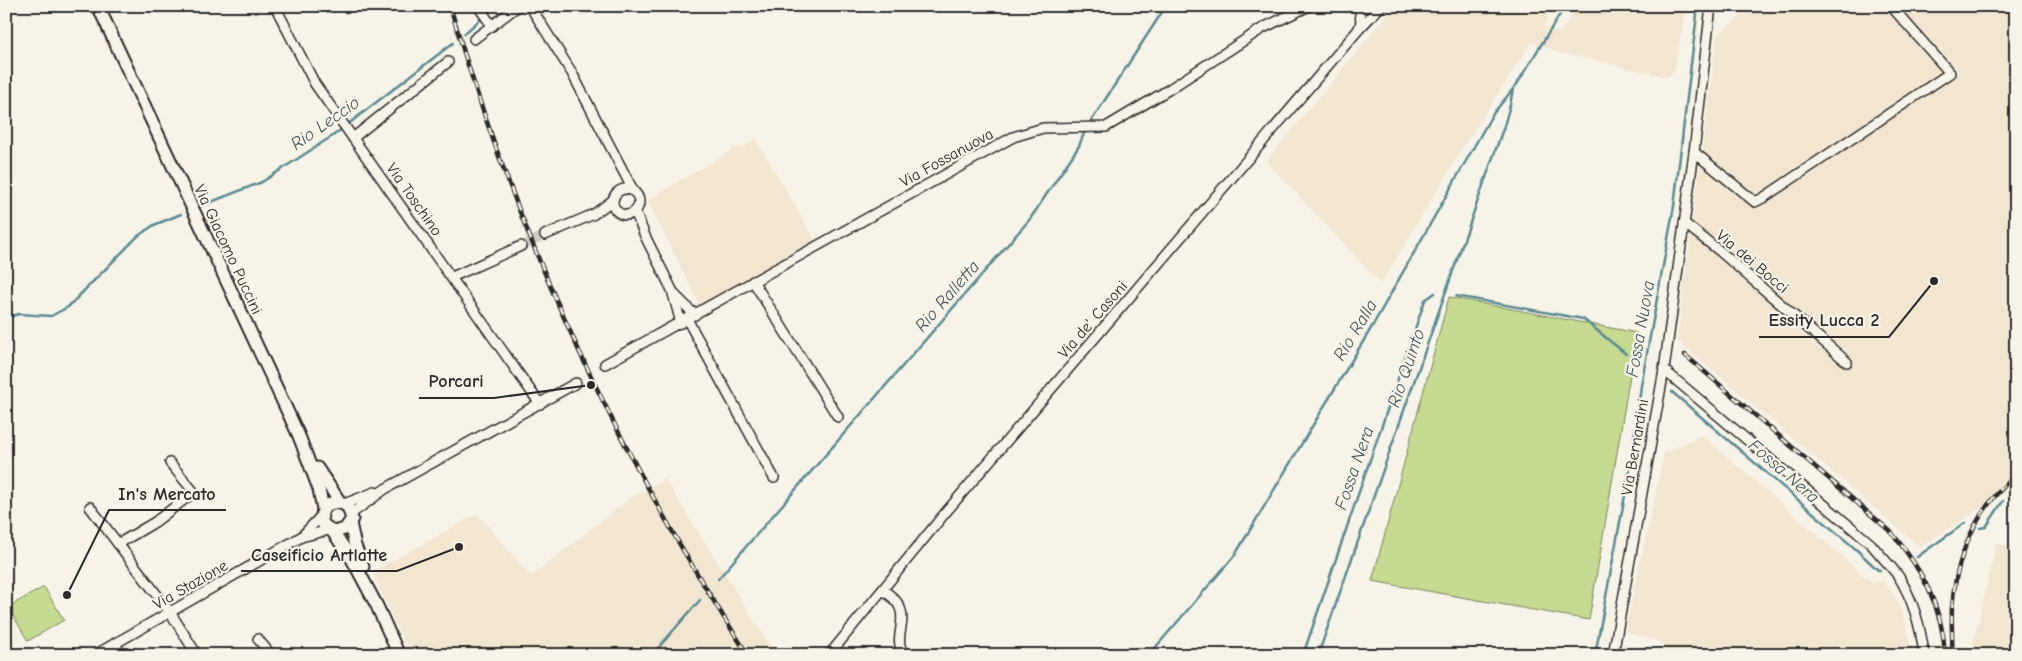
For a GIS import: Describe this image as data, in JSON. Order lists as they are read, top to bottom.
{
  "streets": {
    "main road": ["Via Giacomo Puccini"],
    "street": [
      "Via Fossanuova",
      "Via Toschino",
      "Via dei Bocci",
      "Via de' Casoni",
      "Via Bernardini",
      "Via Stazione"
    ]
  },
  "crossings": [
    ["Via Giacomo Puccini", "Via Stazione"],
    ["Via dei Bocci", "Via Bernardini"]
  ],
  "water": [
    "Rio Leccio",
    "Rio Ralletta",
    "Fossa Nuova",
    "Rio Ralla",
    "Rio Quinto",
    "Fossa Nera"
  ],
  "places": [
    "Essity Lucca 2",
    "Porcari",
    "Caseificio Artlatte",
    "In's Mercato"
  ]
}
